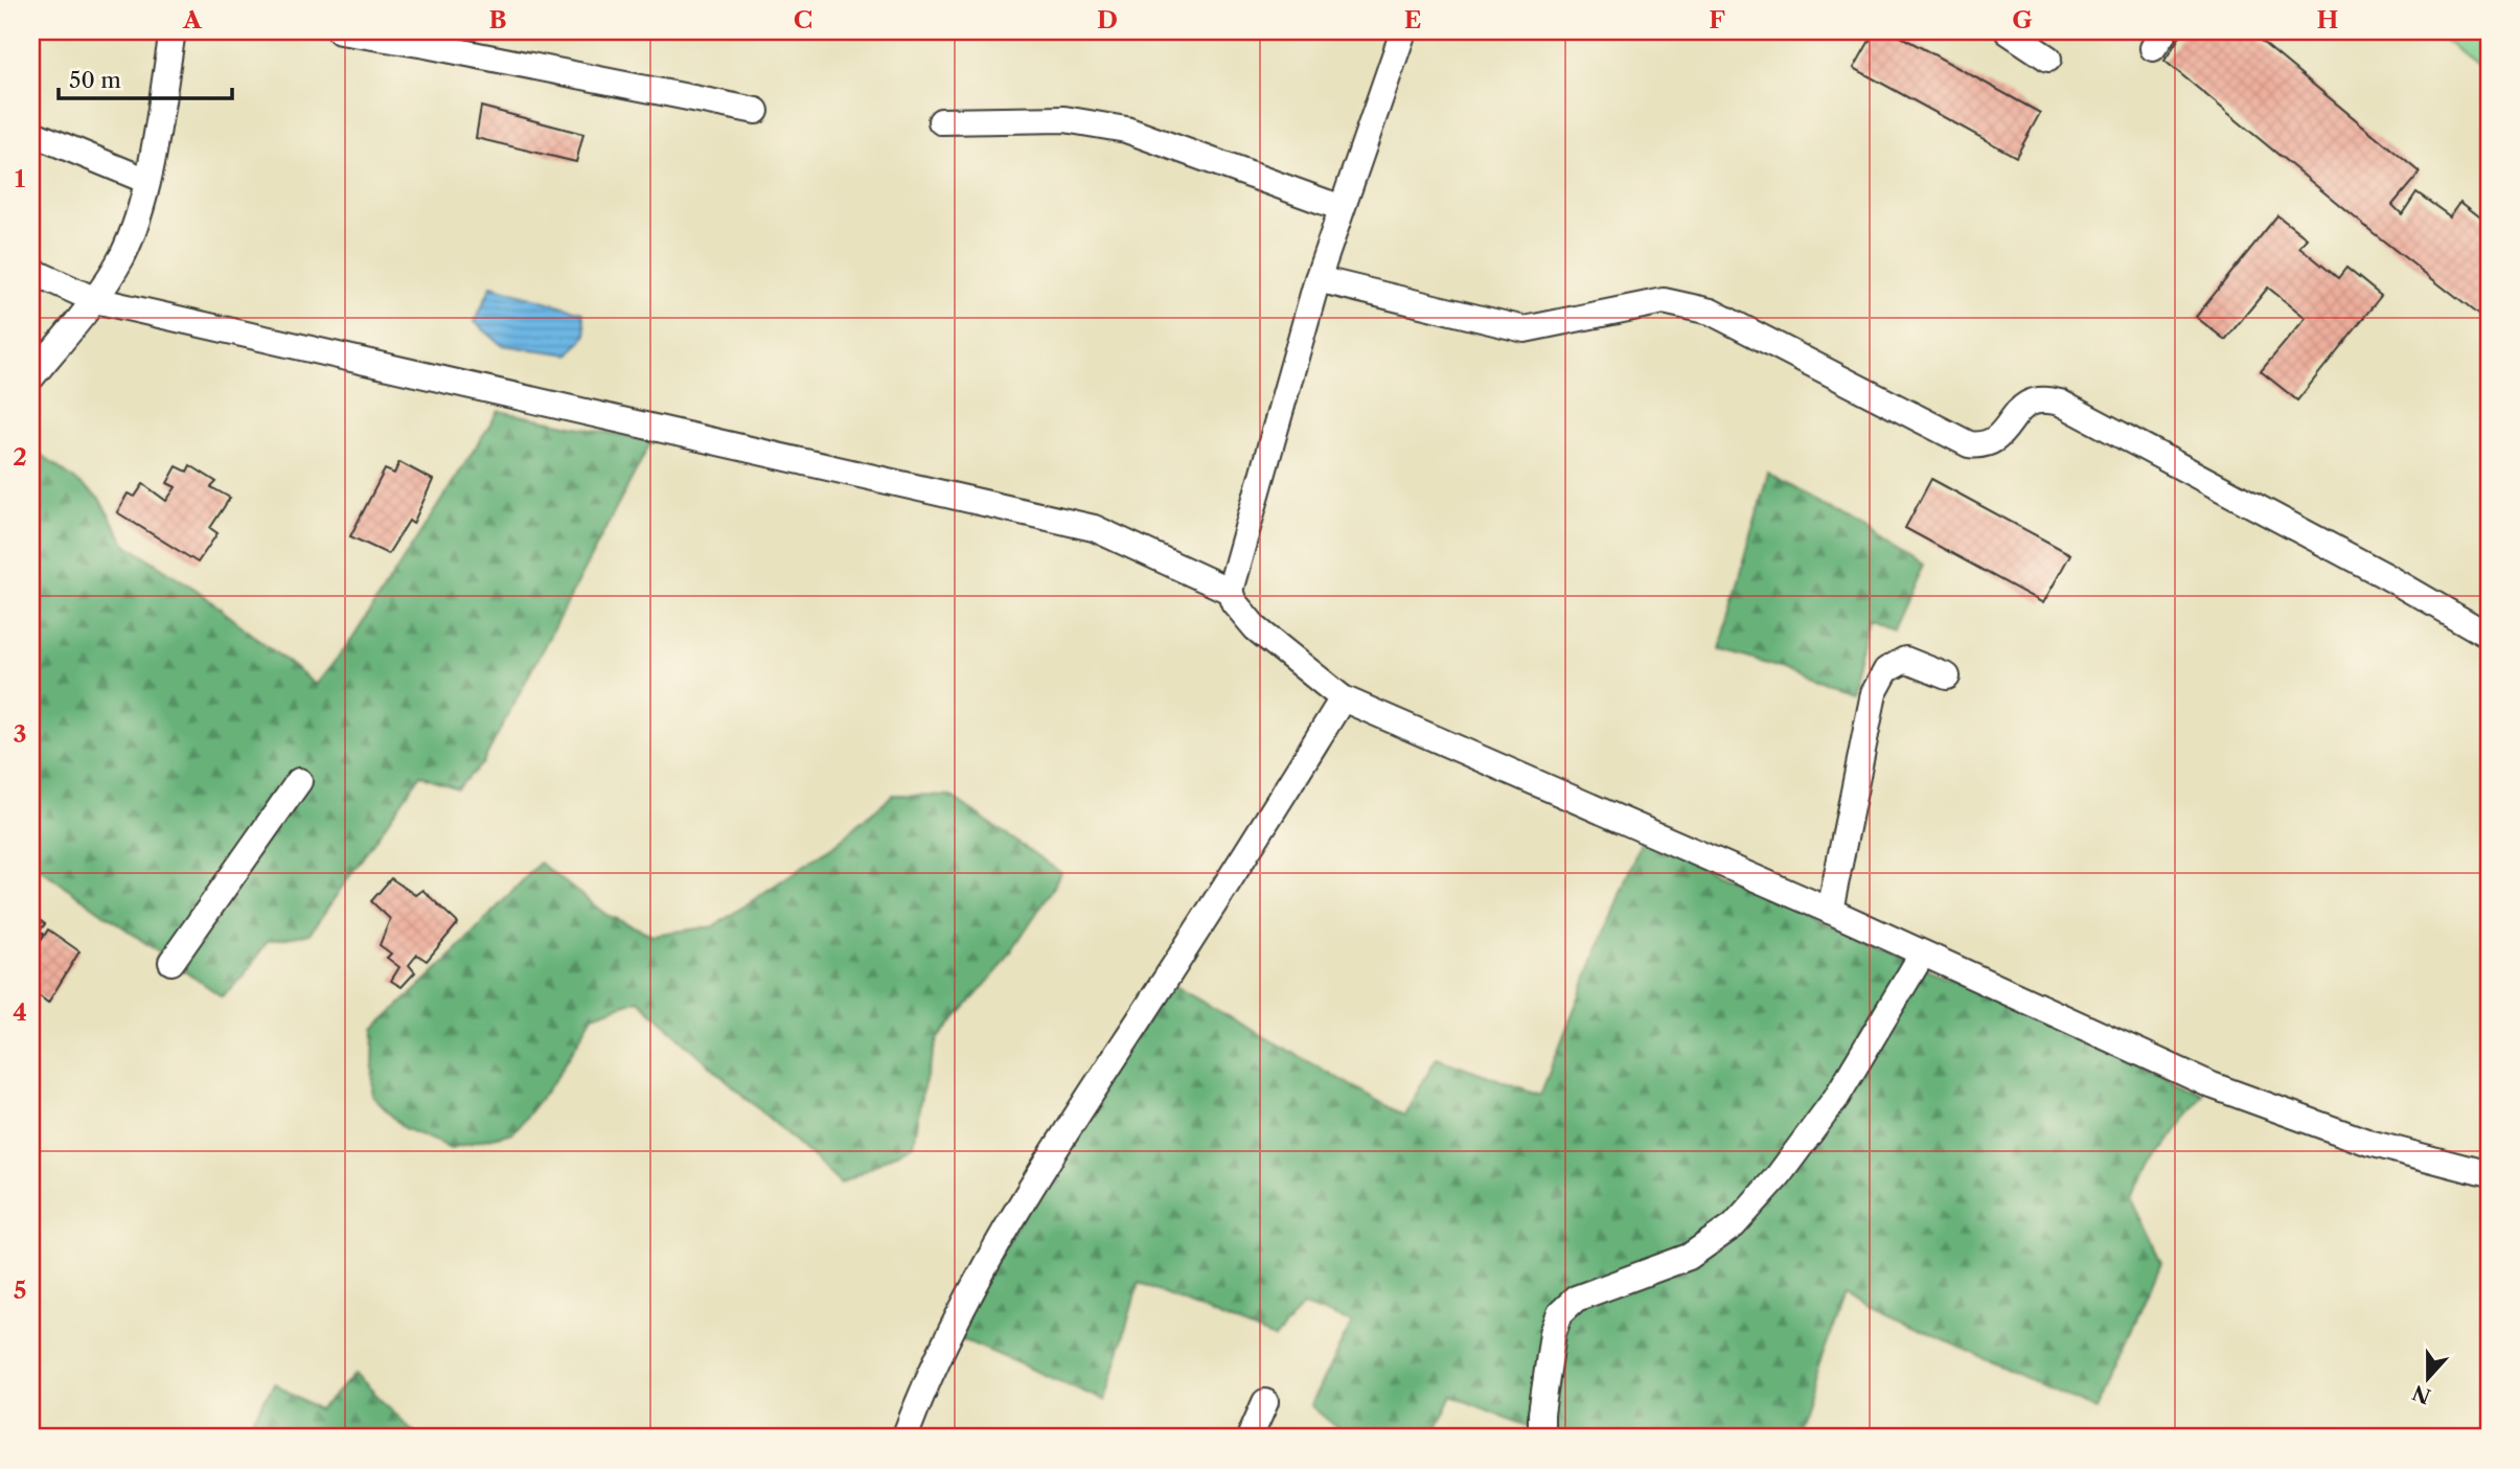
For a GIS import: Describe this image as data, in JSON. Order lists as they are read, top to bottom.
{
  "scale_bar": "50 m",
  "north": "bottom",
  "grid": {
    "columns": [
      "A",
      "B",
      "C",
      "D",
      "E",
      "F",
      "G",
      "H"
    ],
    "rows": [
      "1",
      "2",
      "3",
      "4",
      "5"
    ]
  }
}
